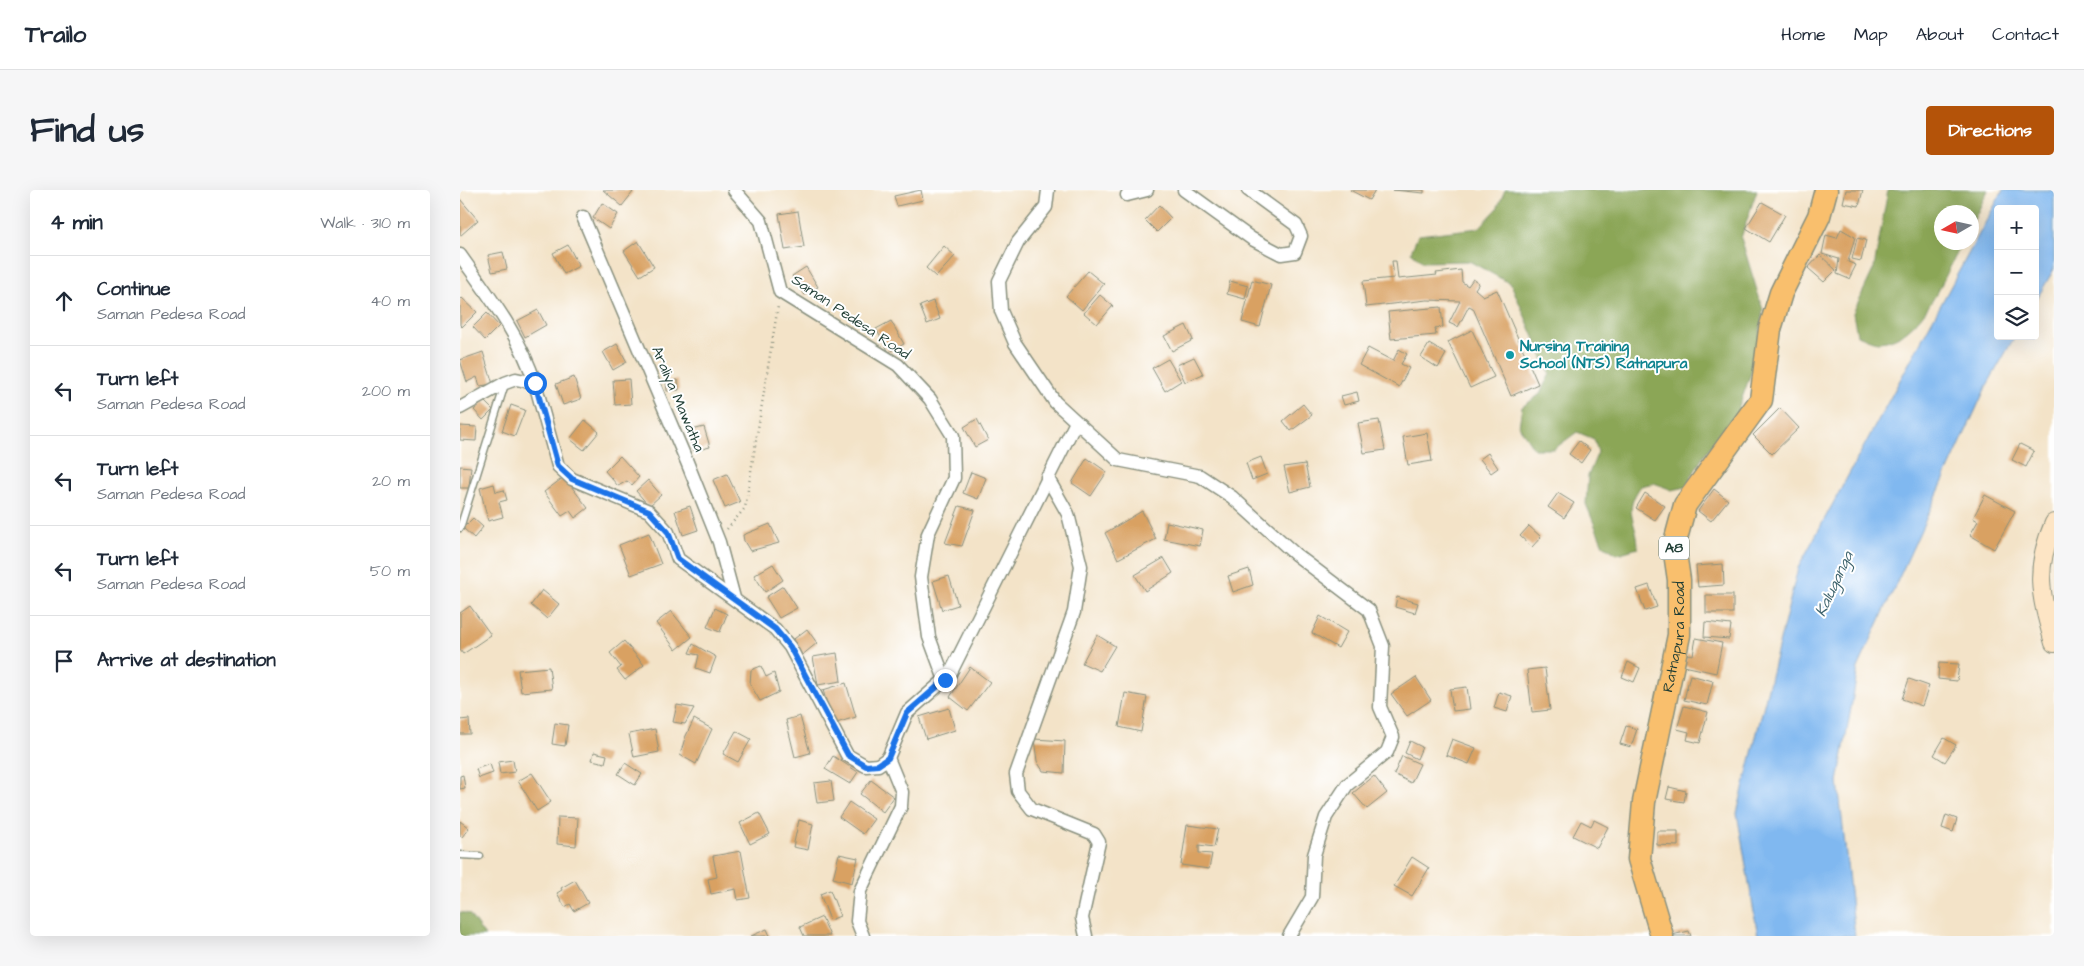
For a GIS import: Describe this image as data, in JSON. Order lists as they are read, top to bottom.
{
  "streets": {
    "highway": ["A8", "Ratnapura Road"],
    "street": ["Saman Pedesa Road", "Araliya Mawatha"]
  },
  "water": ["Kaluganga"],
  "places": ["Nursing Training School (NTS) Ratnapura"],
  "north": "left",
  "page": {
    "header": "Trailo",
    "nav": [
      "Home",
      "Map",
      "About",
      "Contact"
    ],
    "title": "Find us",
    "buttons": "Directions",
    "heading": ["4 min", "Walk · 310 m"],
    "map_buttons": ["+", "−"],
    "list": [
      ["Continue", "Saman Pedesa Road", "40 m"],
      ["Turn left", "Saman Pedesa Road", "200 m"],
      ["Turn left", "Saman Pedesa Road", "20 m"],
      ["Turn left", "Saman Pedesa Road", "50 m"],
      "Arrive at destination"
    ]
  }
}
